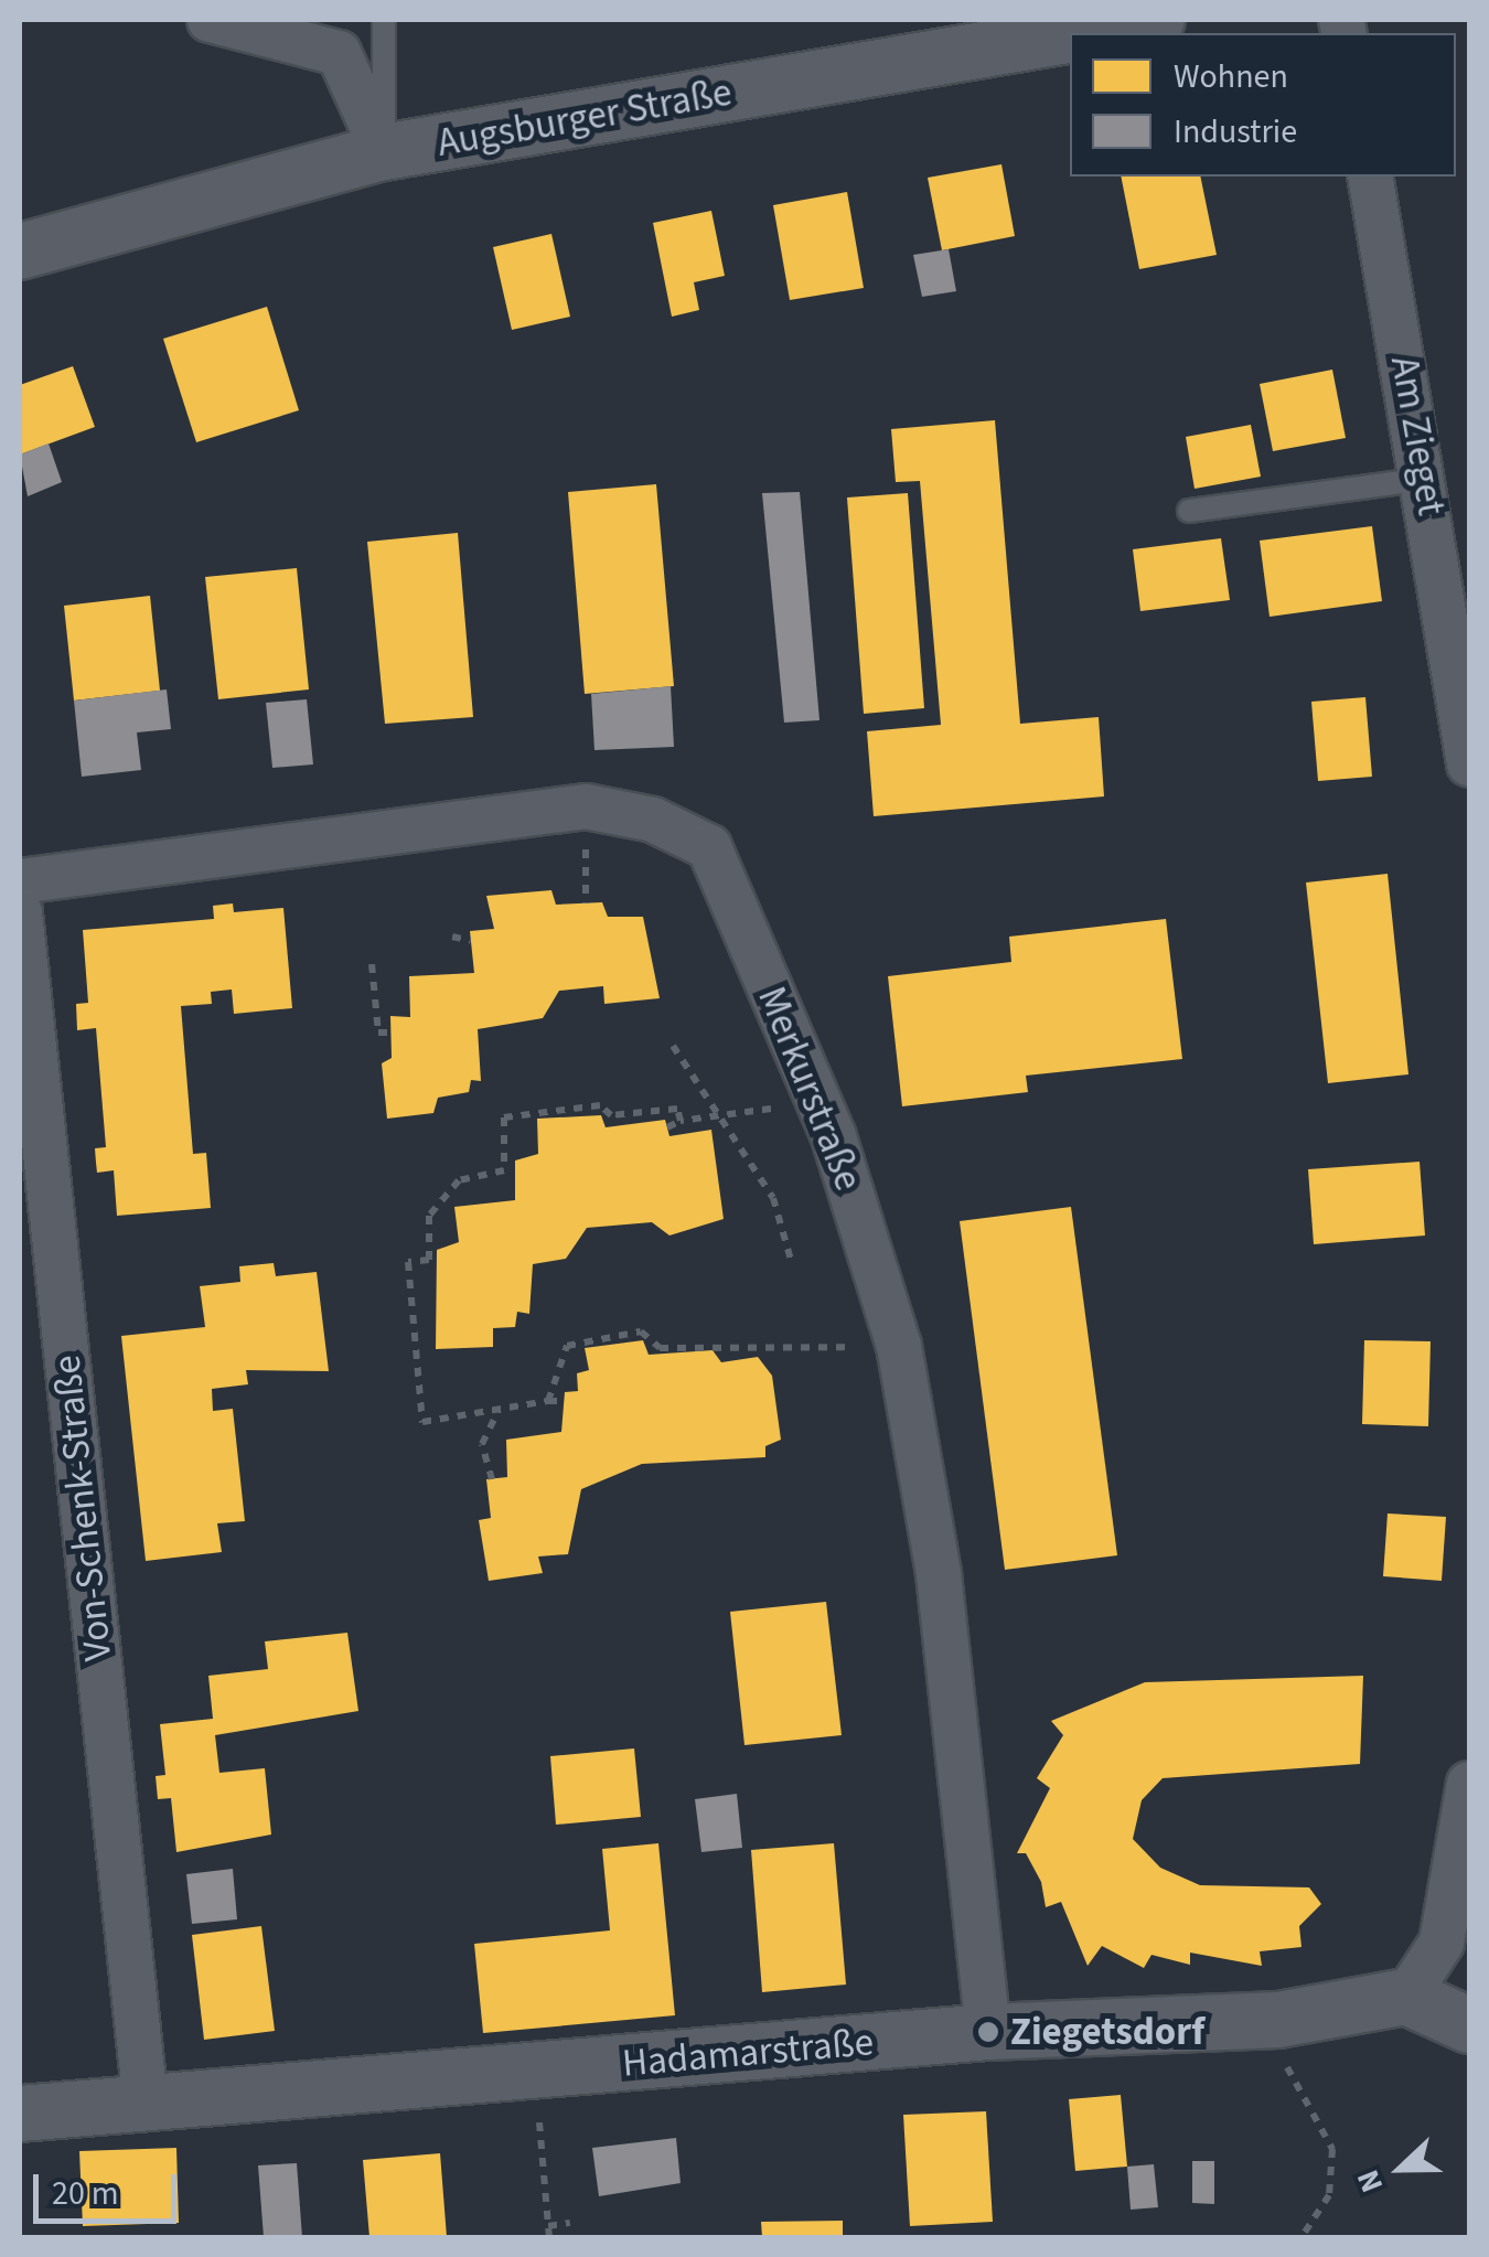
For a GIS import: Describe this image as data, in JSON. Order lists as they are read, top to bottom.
{
  "streets": {
    "street": [
      "Augsburger Straße",
      "Am Zieget",
      "Merkurstraße",
      "Von-Schenk-Straße",
      "Hadamarstraße"
    ]
  },
  "crossings": [
    ["Merkurstraße", "Hadamarstraße"],
    ["Von-Schenk-Straße", "Hadamarstraße"]
  ],
  "places": ["Ziegetsdorf"],
  "legend": ["Wohnen", "Industrie"],
  "scale_bar": "20 m",
  "north": "left"
}
